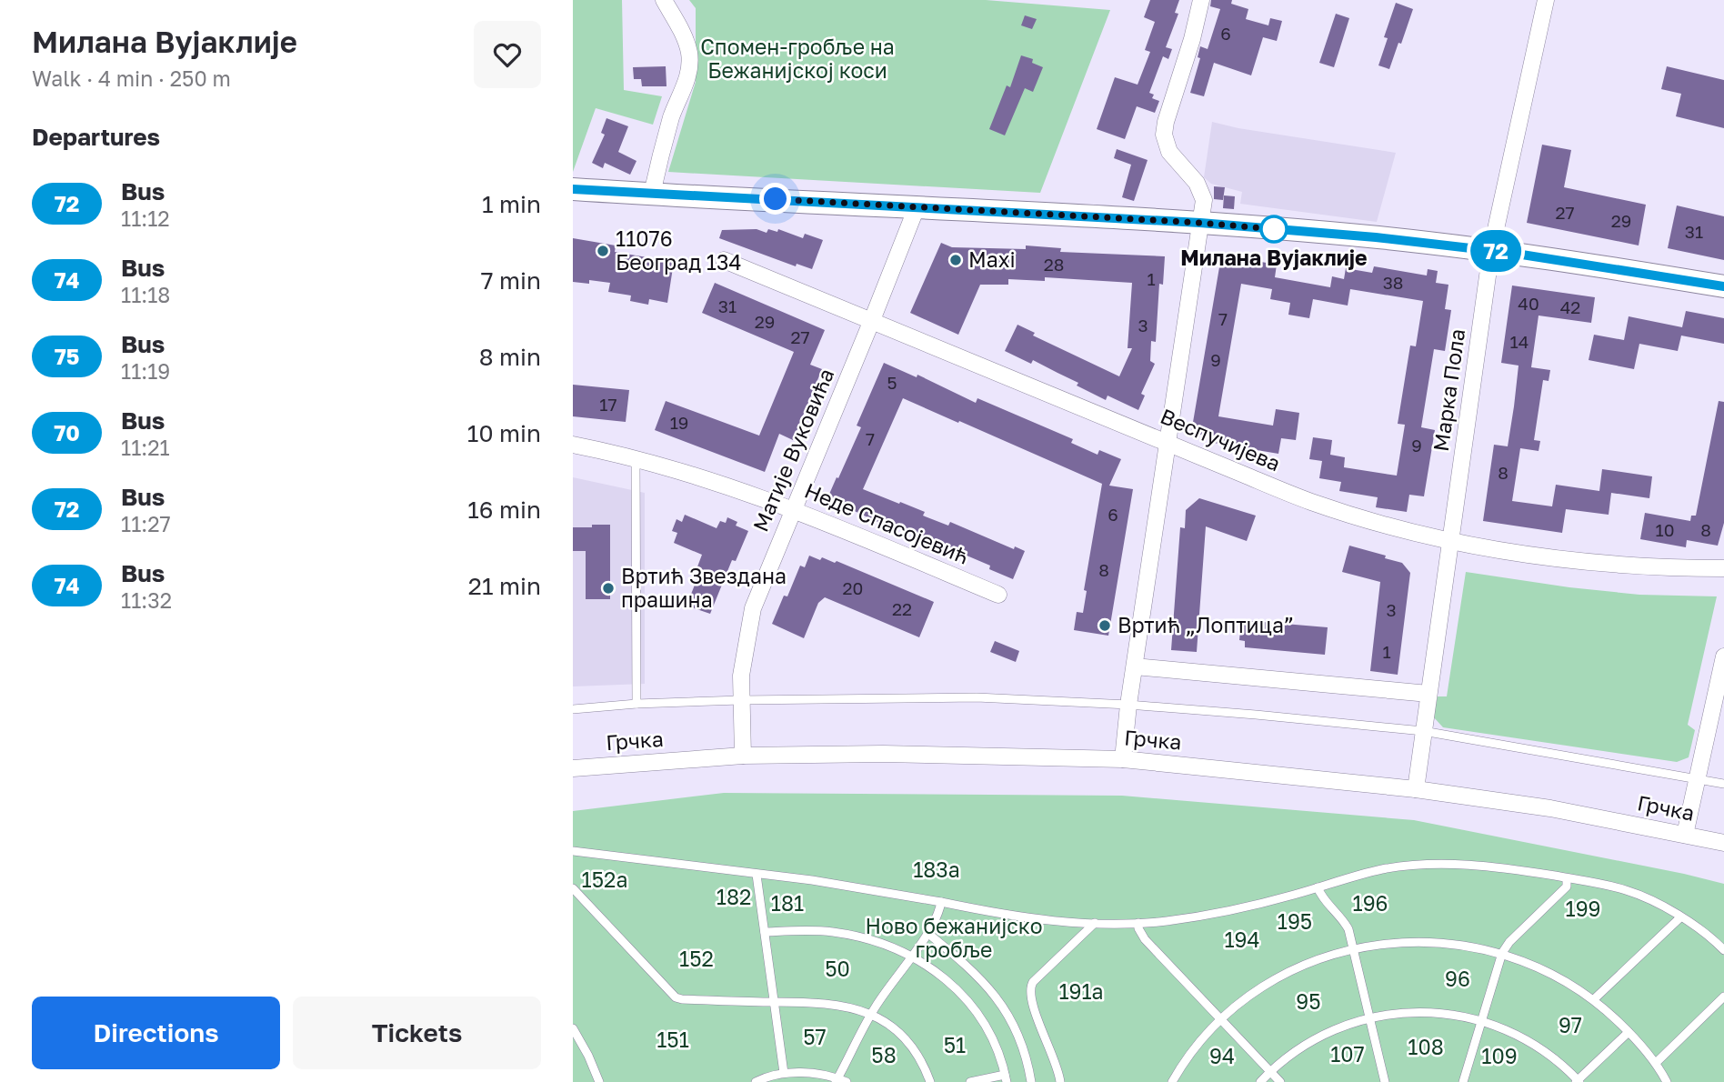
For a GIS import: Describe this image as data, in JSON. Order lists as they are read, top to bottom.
{
  "streets": {
    "street": [
      "Марка Пола",
      "Веспучијева",
      "Матије Вуковића",
      "Неде Спасојевић",
      "Грчка"
    ]
  },
  "crossings": [
    ["Марка Пола", "Веспучијева"],
    ["Марка Пола", "Грчка"],
    ["Веспучијева", "Матије Вуковића"],
    ["Матије Вуковића", "Неде Спасојевић"],
    ["Матије Вуковића", "Грчка"]
  ],
  "parks": [
    "Спомен-гробље на Бежанијској коси",
    "183a",
    "152a",
    "182",
    "181",
    "196",
    "199",
    "195",
    "Ново бежанијско гробље",
    "194",
    "152",
    "50",
    "96",
    "191a",
    "95",
    "97",
    "57",
    "151",
    "51",
    "108",
    "107",
    "58",
    "94",
    "109"
  ],
  "places": [
    "Милана Вујаклије",
    "11076 Београд 134",
    "Maxi",
    "Вртић Звездана прашина",
    "Вртић „Лоптица”"
  ],
  "lines": ["bus line 72"],
  "house_numbers": [
    "6",
    "27",
    "29",
    "31",
    "28",
    "1",
    "38",
    "40",
    "31",
    "42",
    "7",
    "29",
    "3",
    "27",
    "14",
    "9",
    "5",
    "17",
    "19",
    "7",
    "9",
    "8",
    "6",
    "10",
    "8",
    "8",
    "20",
    "22",
    "3",
    "1"
  ],
  "page": {
    "heading": [
      ["Милана Вујаклије", "Walk · 4 min · 250 m"],
      "Departures"
    ],
    "on_map": "72",
    "list": [
      {
        "mark": "72",
        "name": "Bus",
        "note": "11:12",
        "value": "1 min"
      },
      {
        "mark": "74",
        "name": "Bus",
        "note": "11:18",
        "value": "7 min"
      },
      {
        "mark": "75",
        "name": "Bus",
        "note": "11:19",
        "value": "8 min"
      },
      {
        "mark": "70",
        "name": "Bus",
        "note": "11:21",
        "value": "10 min"
      },
      {
        "mark": "72",
        "name": "Bus",
        "note": "11:27",
        "value": "16 min"
      },
      {
        "mark": "74",
        "name": "Bus",
        "note": "11:32",
        "value": "21 min"
      }
    ],
    "buttons": ["Directions", "Tickets"]
  }
}
